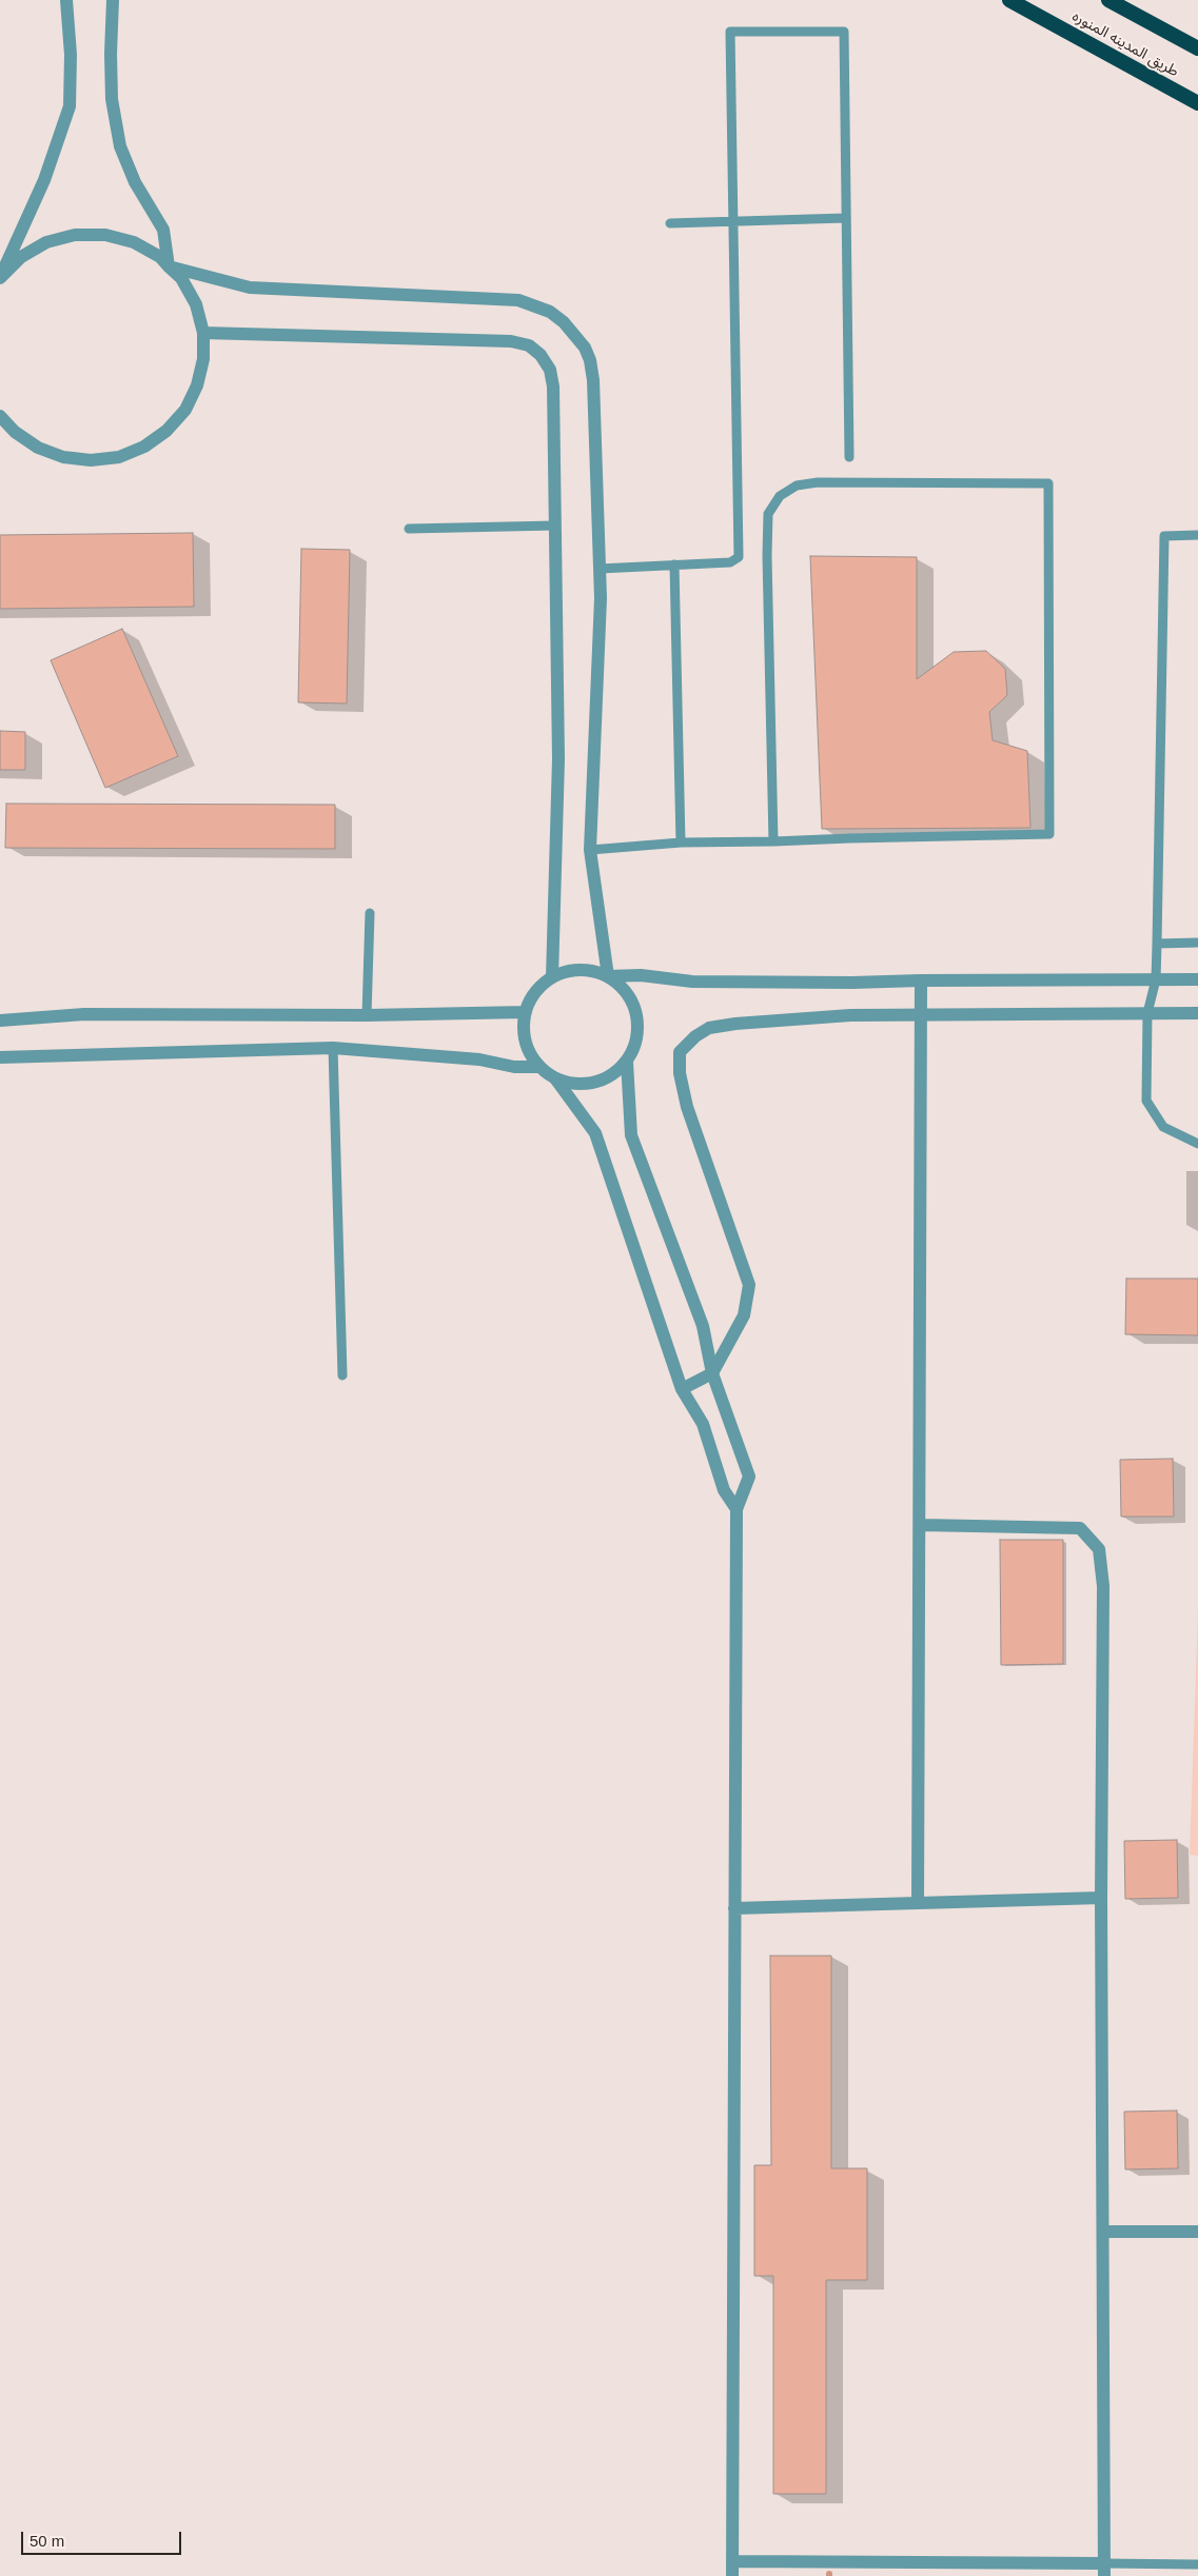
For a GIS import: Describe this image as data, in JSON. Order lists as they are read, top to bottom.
{
  "streets": {
    "highway": ["طريق المدينه المنوره"]
  },
  "scale_bar": "50 m"
}
